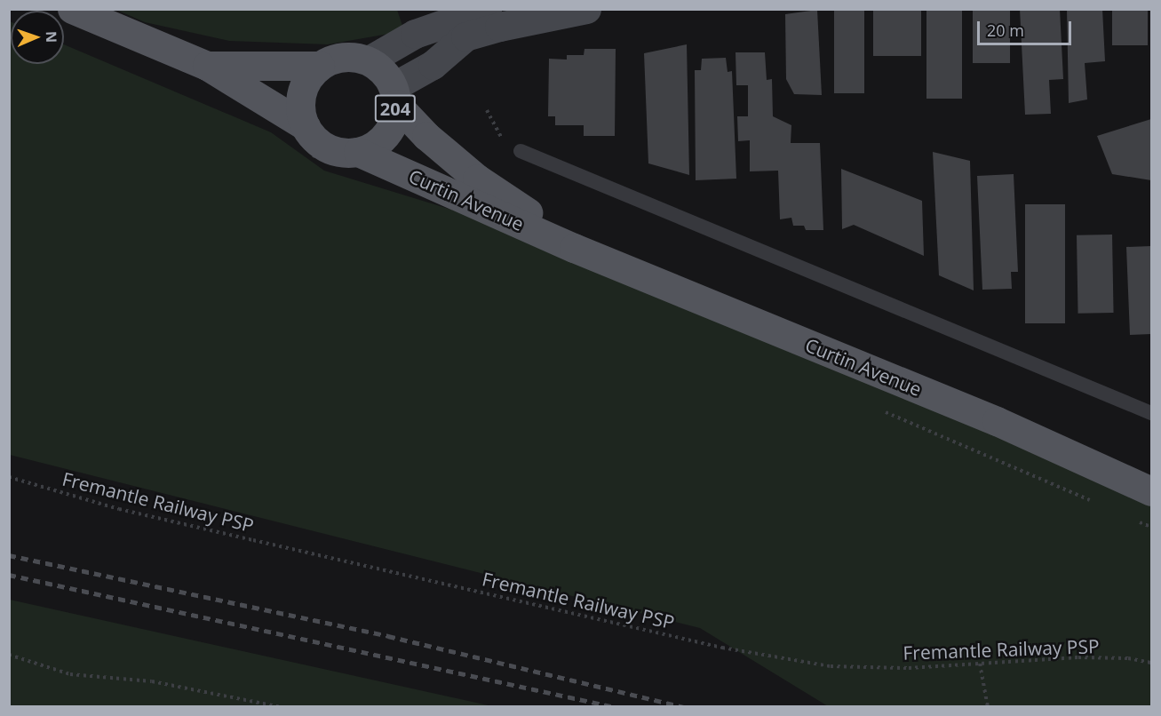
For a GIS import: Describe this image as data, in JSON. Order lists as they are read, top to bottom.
{
  "streets": {
    "main road": ["204", "Curtin Avenue"],
    "path": ["Fremantle Railway PSP"]
  },
  "crossings": [
    ["204", "Curtin Avenue"]
  ],
  "scale_bar": "20 m",
  "north": "right"
}
